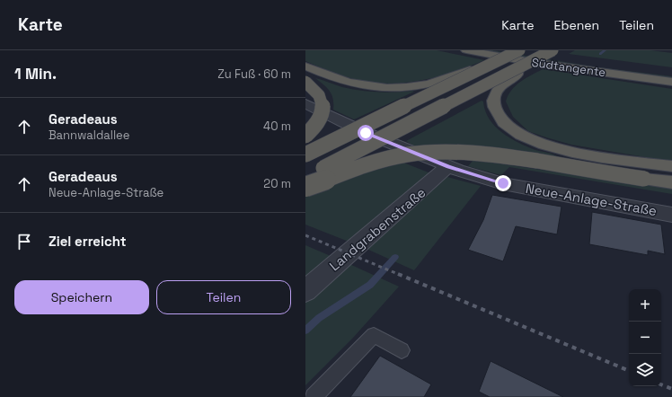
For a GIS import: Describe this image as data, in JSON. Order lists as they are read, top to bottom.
{
  "streets": {
    "highway": ["Südtangente"],
    "street": ["Neue-Anlage-Straße", "Landgrabenstraße"]
  },
  "crossings": [
    ["Neue-Anlage-Straße", "Landgrabenstraße"]
  ],
  "page": {
    "header": "Karte",
    "nav": ["Karte", "Ebenen", "Teilen"],
    "heading": ["1 Min.", "Zu Fuß · 60 m"],
    "list": [
      ["Geradeaus", "Bannwaldallee", "40 m"],
      ["Geradeaus", "Neue-Anlage-Straße", "20 m"],
      "Ziel erreicht"
    ],
    "buttons": ["Speichern", "Teilen"],
    "map_buttons": ["+", "−"]
  }
}
